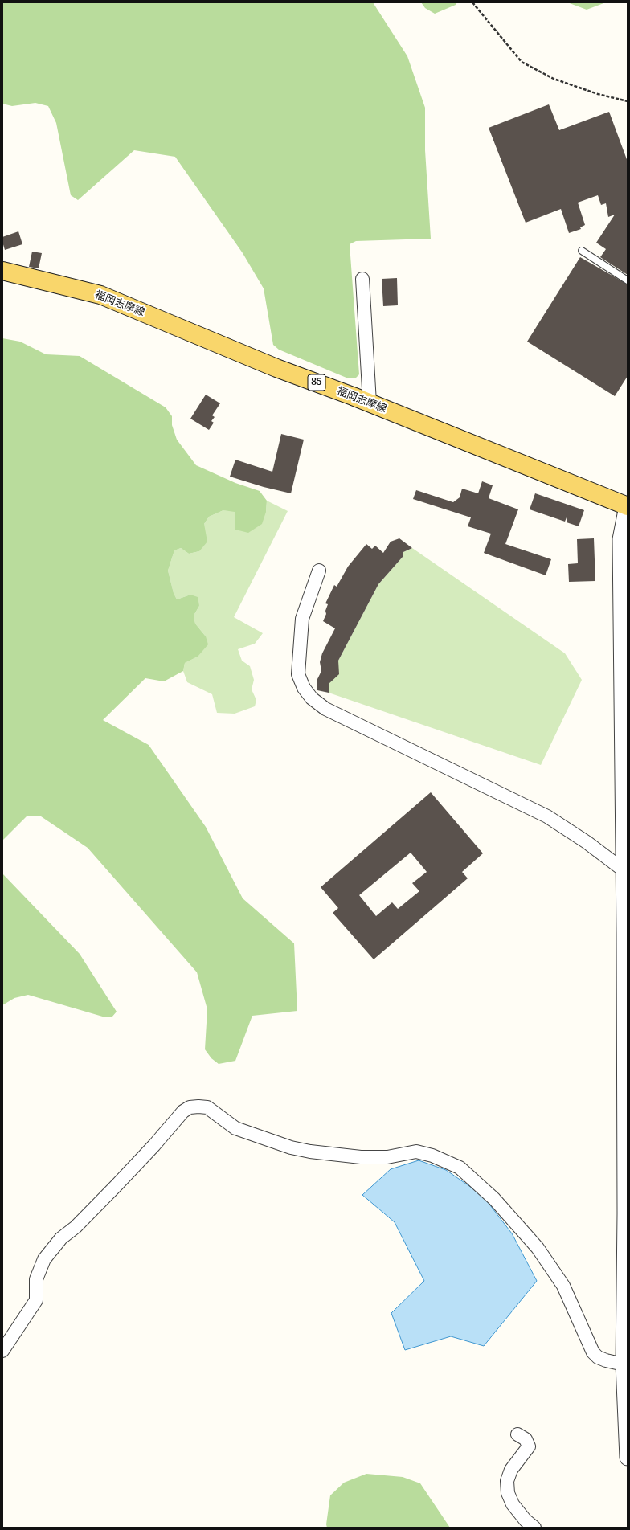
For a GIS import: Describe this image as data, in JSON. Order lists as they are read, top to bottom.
{
  "streets": {
    "main road": ["福岡志摩線", "85"]
  }
}
